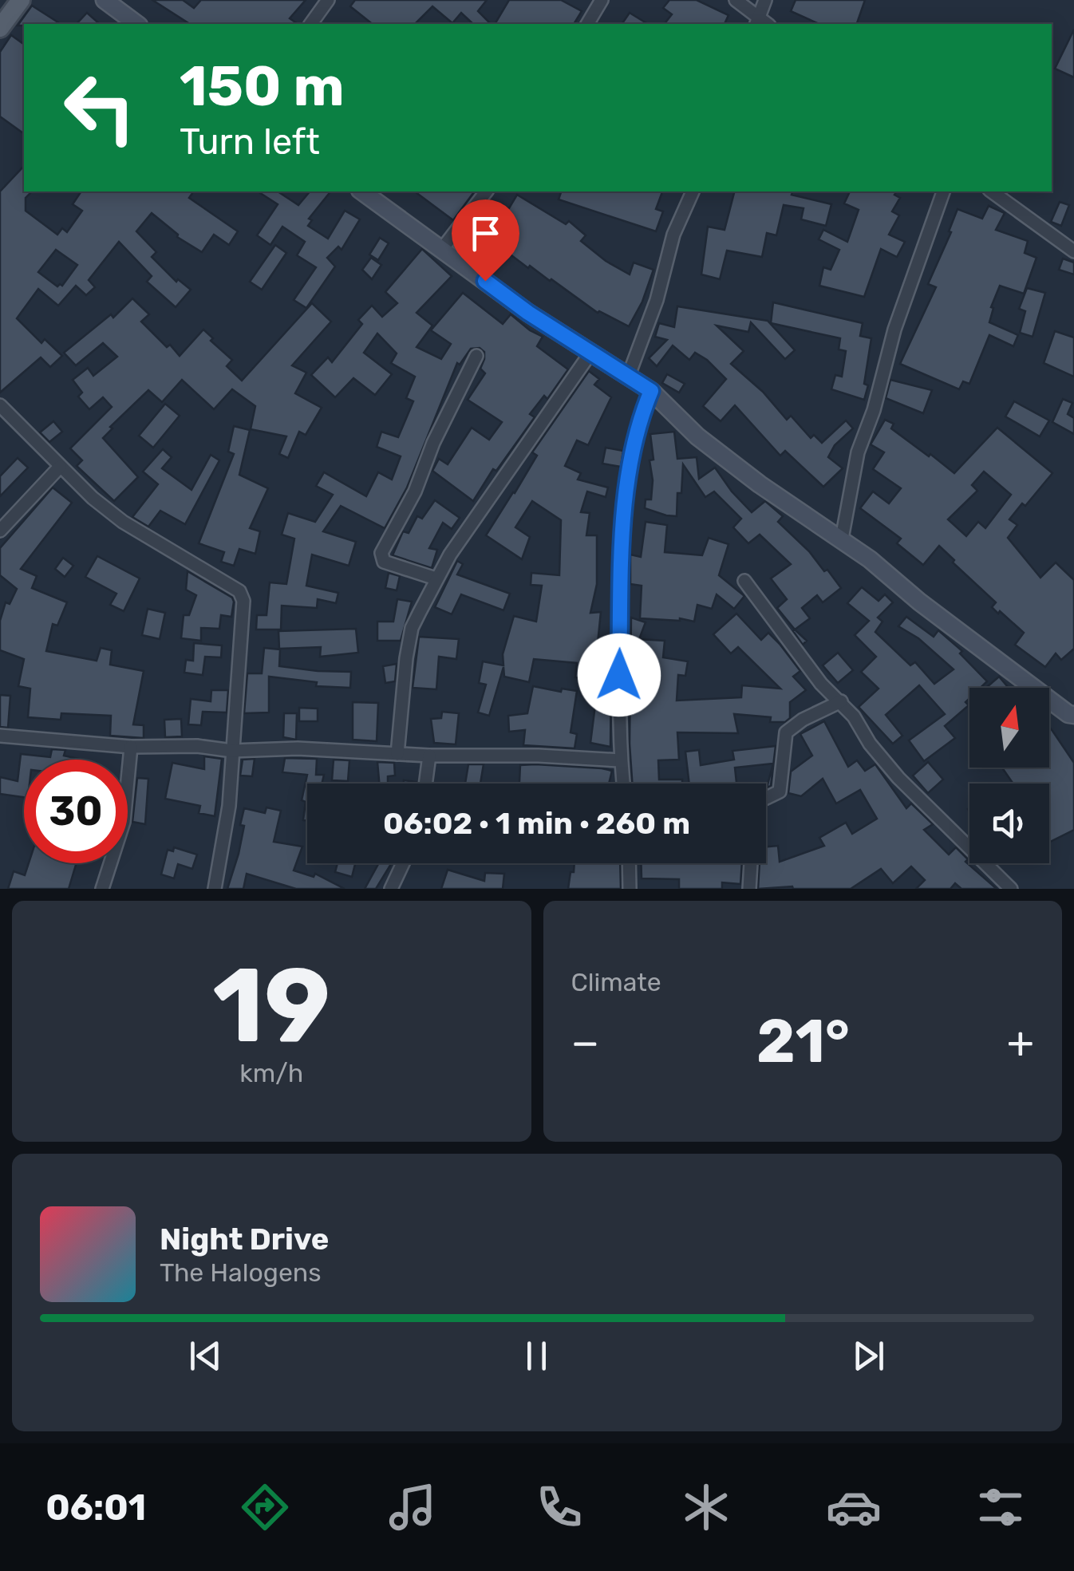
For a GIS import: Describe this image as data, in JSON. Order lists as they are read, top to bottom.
{
  "north": "top",
  "page": {
    "turn": ["150 m", "Turn left"],
    "limit": "30",
    "trip": "06:02 · 1 min · 260 m",
    "tile": [
      ["19", "km/h"],
      "Climate"
    ],
    "heat": ["−", "21°", "+"],
    "song": ["Night Drive", "The Halogens"],
    "tabs": "06:01"
  }
}
